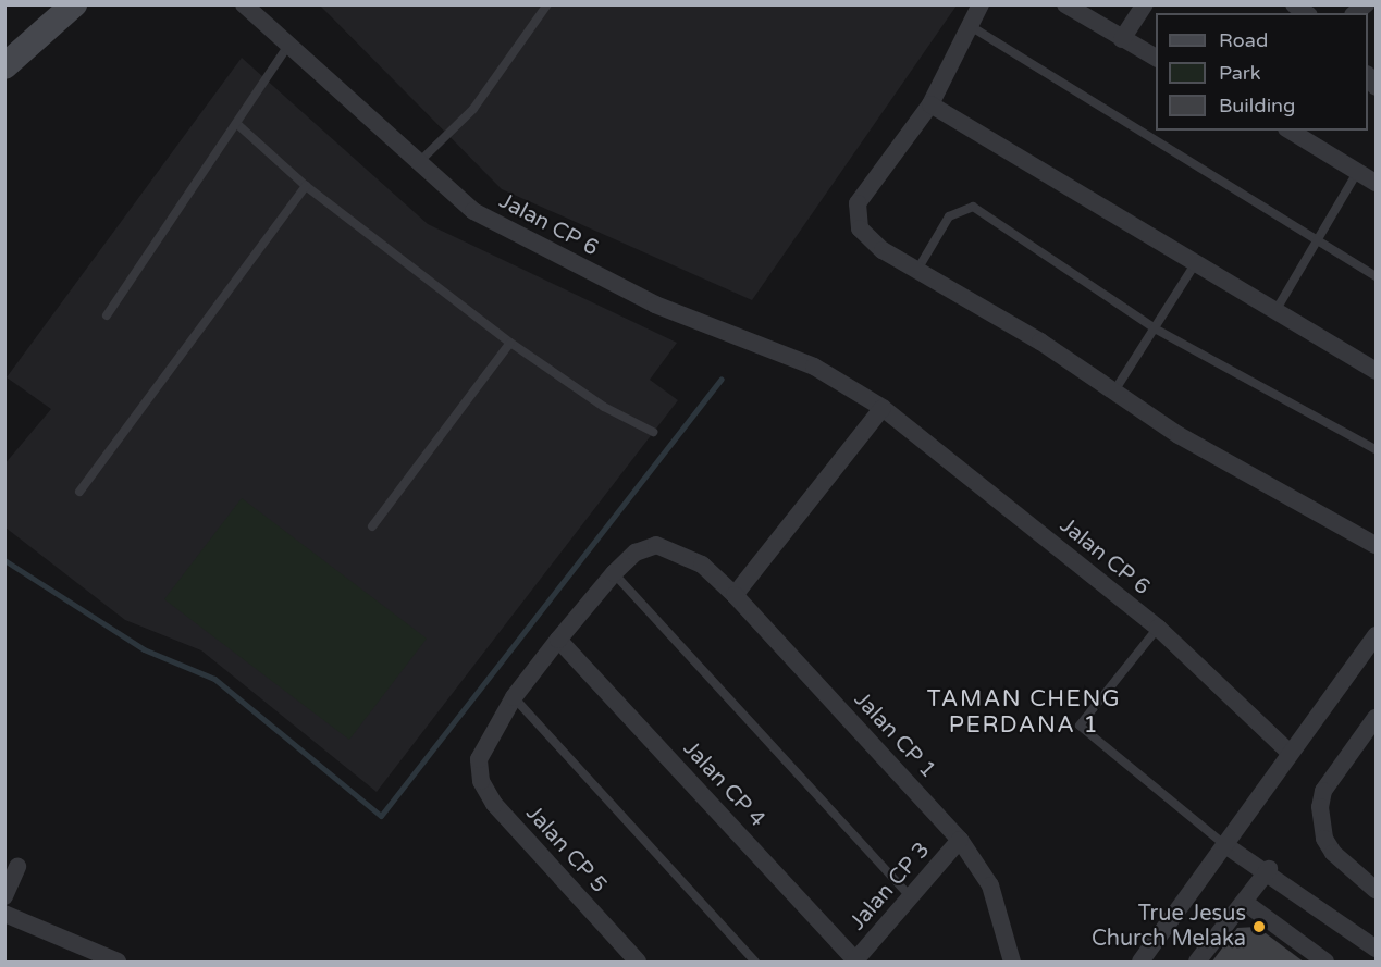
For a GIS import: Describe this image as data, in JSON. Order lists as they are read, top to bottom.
{
  "streets": {
    "street": [
      "Jalan CP 6",
      "Jalan CP 1",
      "Jalan CP 4",
      "Jalan CP 5",
      "Jalan CP 3"
    ]
  },
  "crossings": [
    ["Jalan CP 1", "Jalan CP 4"],
    ["Jalan CP 1", "Jalan CP 5"],
    ["Jalan CP 1", "Jalan CP 3"],
    ["Jalan CP 4", "Jalan CP 3"]
  ],
  "districts": ["TAMAN CHENG PERDANA 1"],
  "places": ["True Jesus Church Melaka"],
  "legend": ["Road", "Park", "Building"]
}
